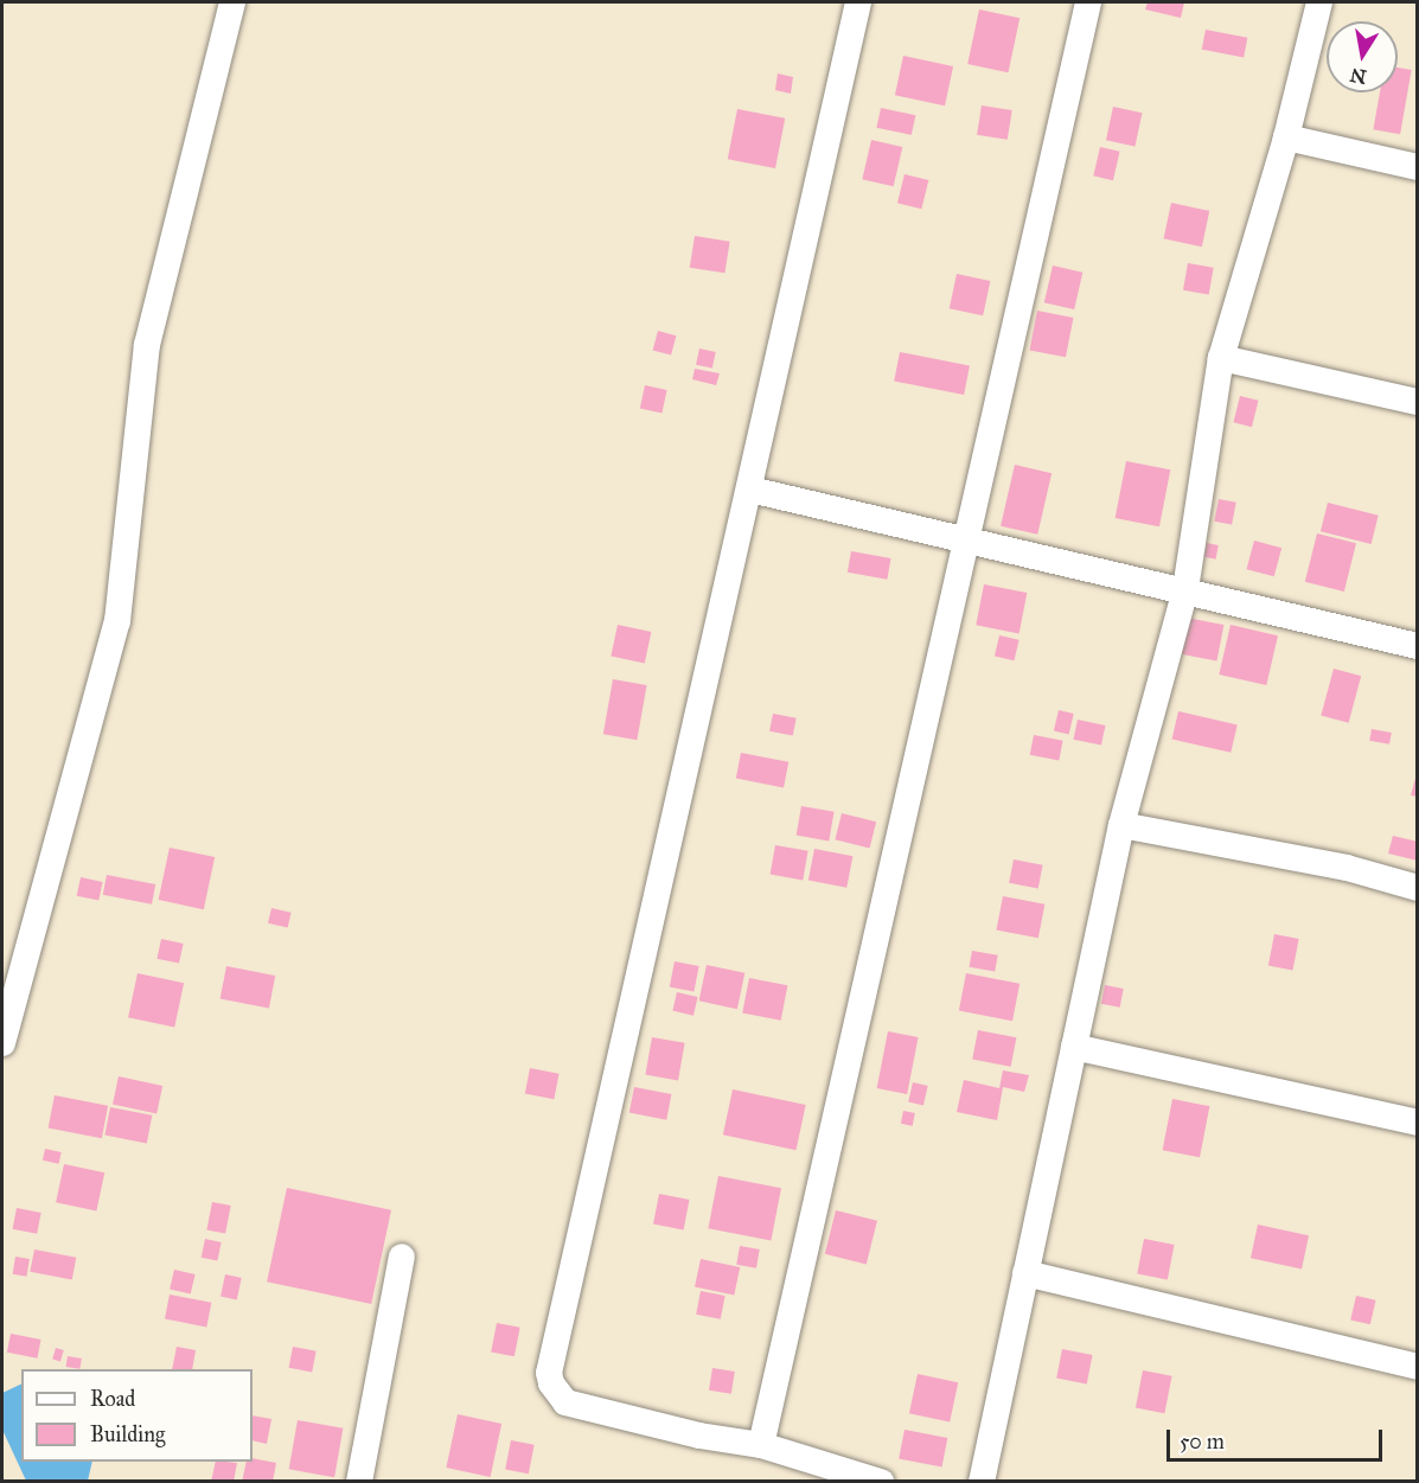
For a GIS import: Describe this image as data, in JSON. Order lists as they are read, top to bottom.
{
  "legend": ["Road", "Building"],
  "scale_bar": "50 m",
  "north": "bottom"
}
